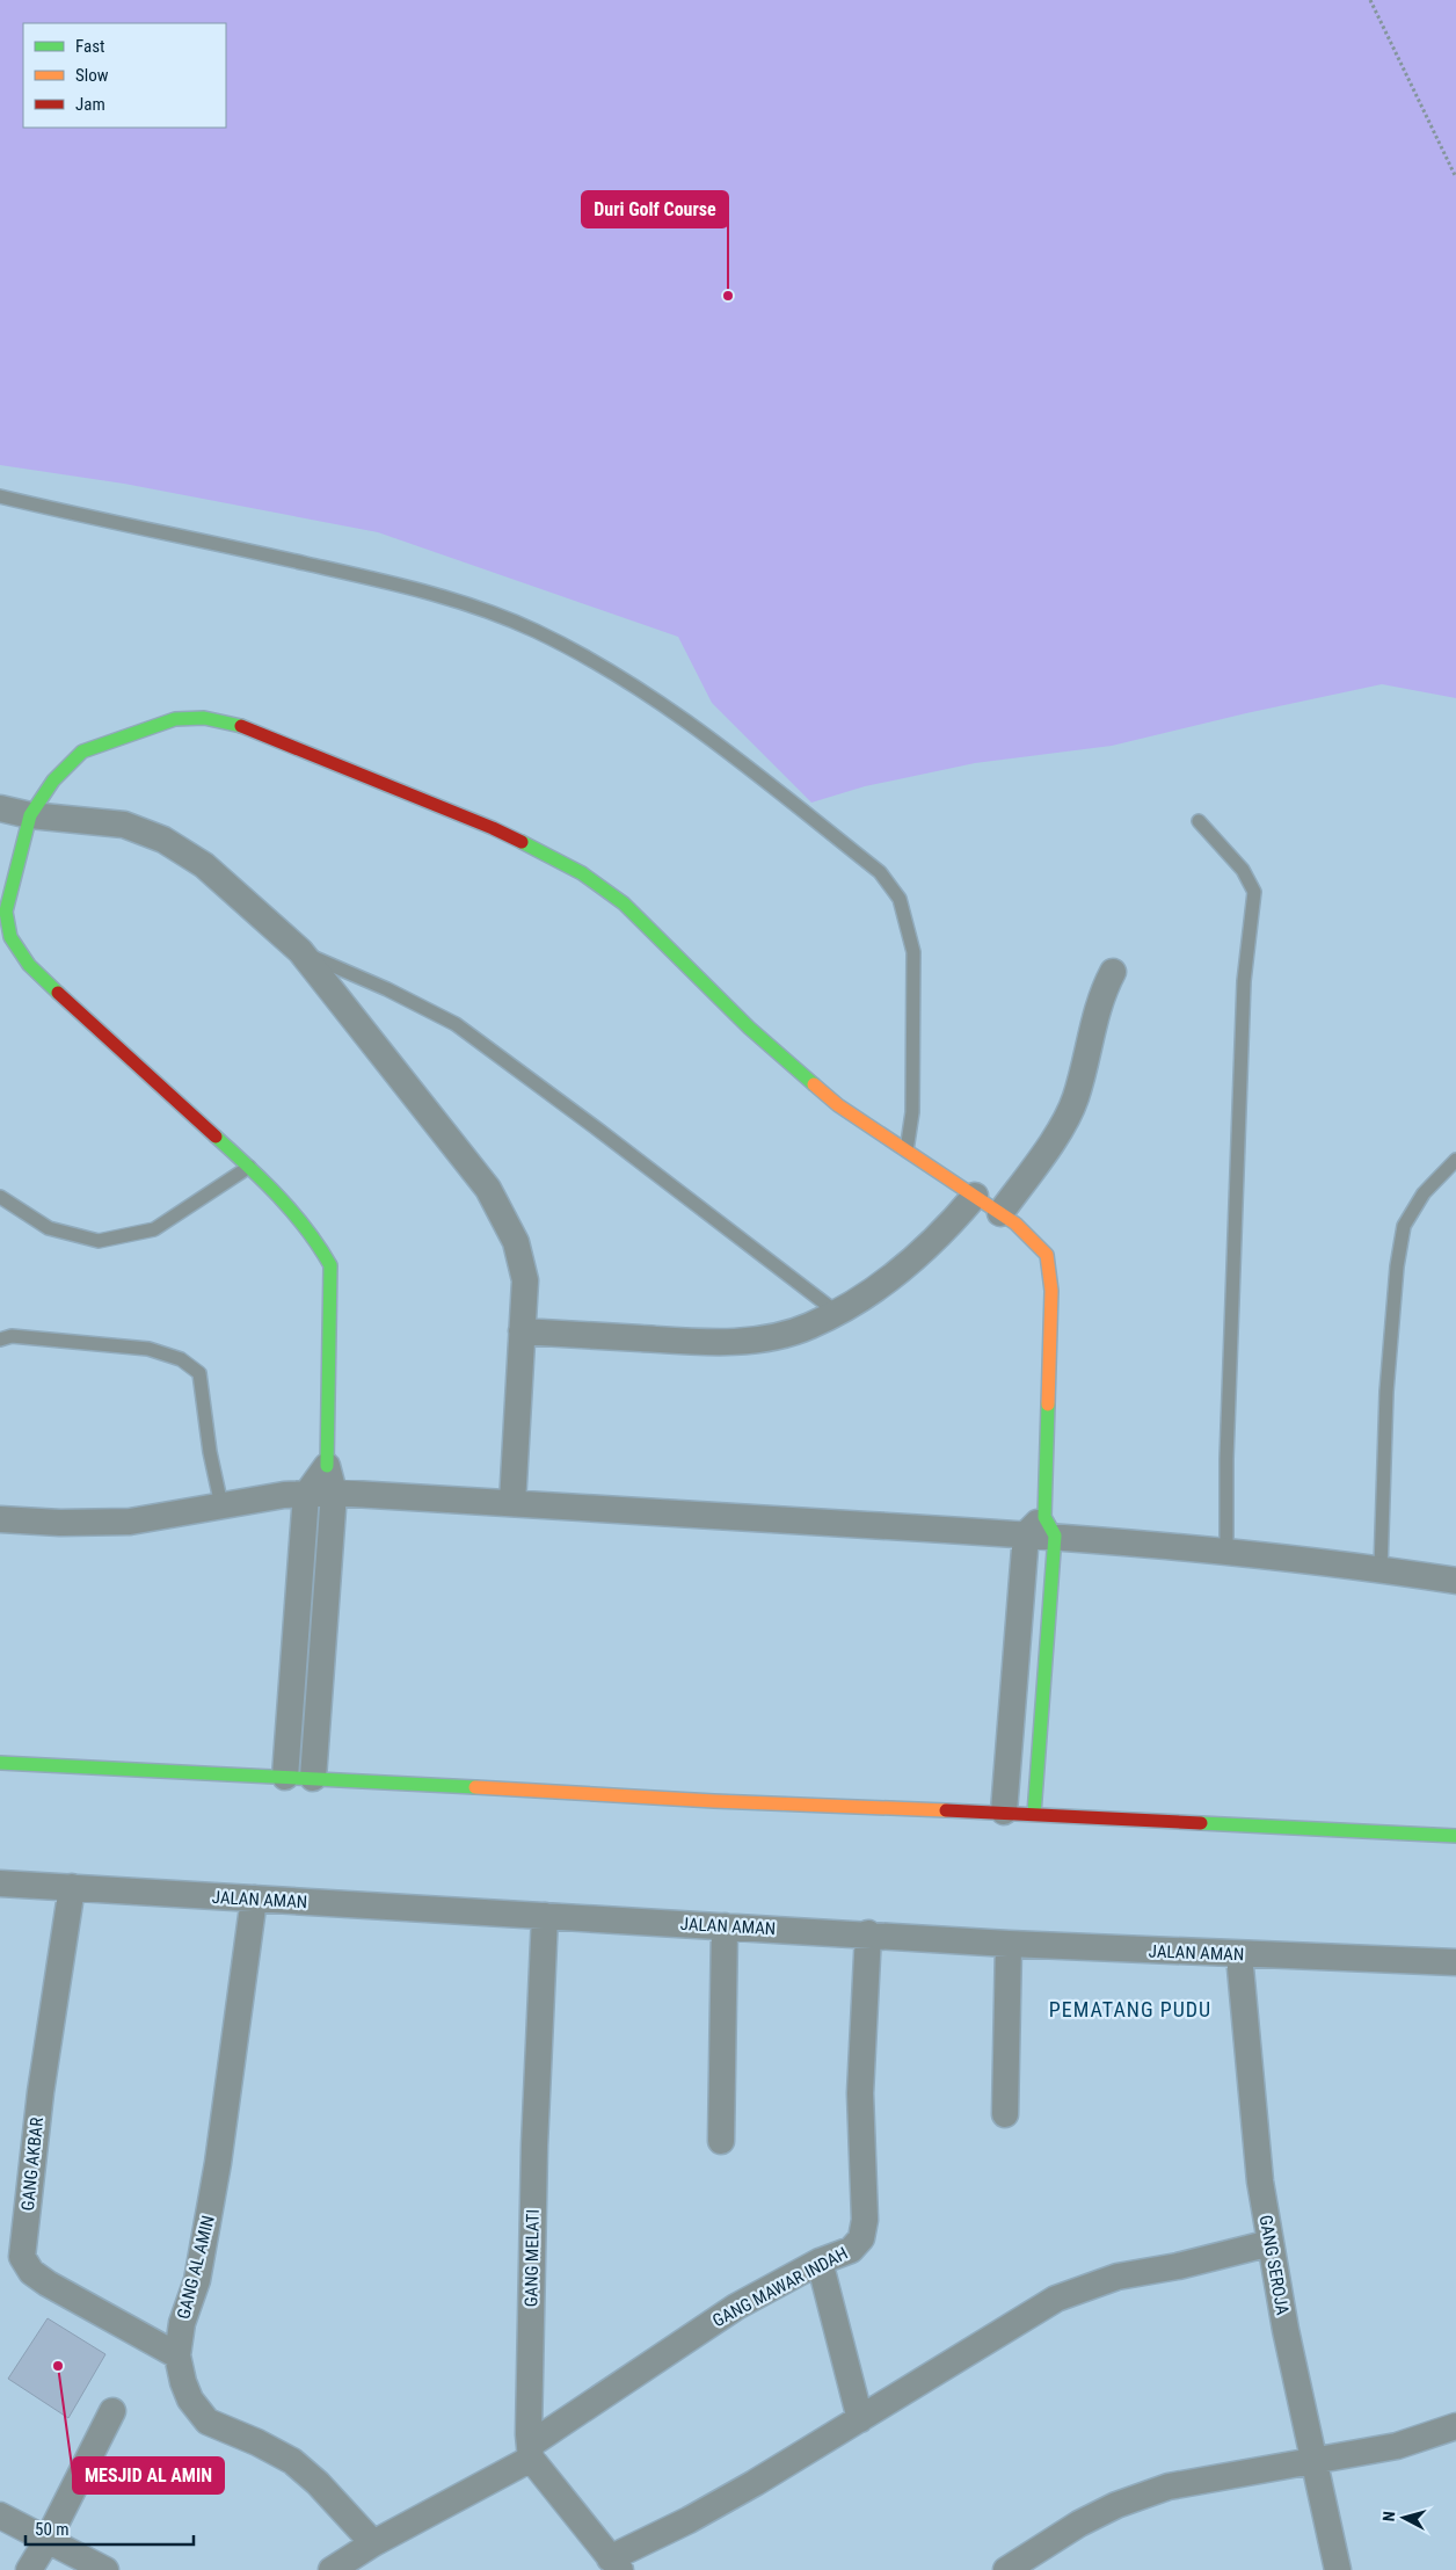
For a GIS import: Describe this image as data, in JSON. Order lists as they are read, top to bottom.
{
  "streets": {
    "street": [
      "JALAN AMAN",
      "GANG AKBAR",
      "GANG MELATI",
      "GANG SEROJA",
      "GANG AL AMIN",
      "GANG MAWAR INDAH"
    ]
  },
  "crossings": [
    ["JALAN AMAN", "GANG AKBAR"],
    ["JALAN AMAN", "GANG MELATI"],
    ["JALAN AMAN", "GANG SEROJA"],
    ["JALAN AMAN", "GANG AL AMIN"],
    ["JALAN AMAN", "GANG MAWAR INDAH"],
    ["GANG AKBAR", "GANG AL AMIN"],
    ["GANG MELATI", "GANG MAWAR INDAH"],
    ["GANG AL AMIN", "GANG MAWAR INDAH"]
  ],
  "districts": ["PEMATANG PUDU"],
  "places": ["Duri Golf Course", "MESJID AL AMIN"],
  "legend": ["Fast", "Slow", "Jam"],
  "scale_bar": "50 m",
  "north": "left"
}
